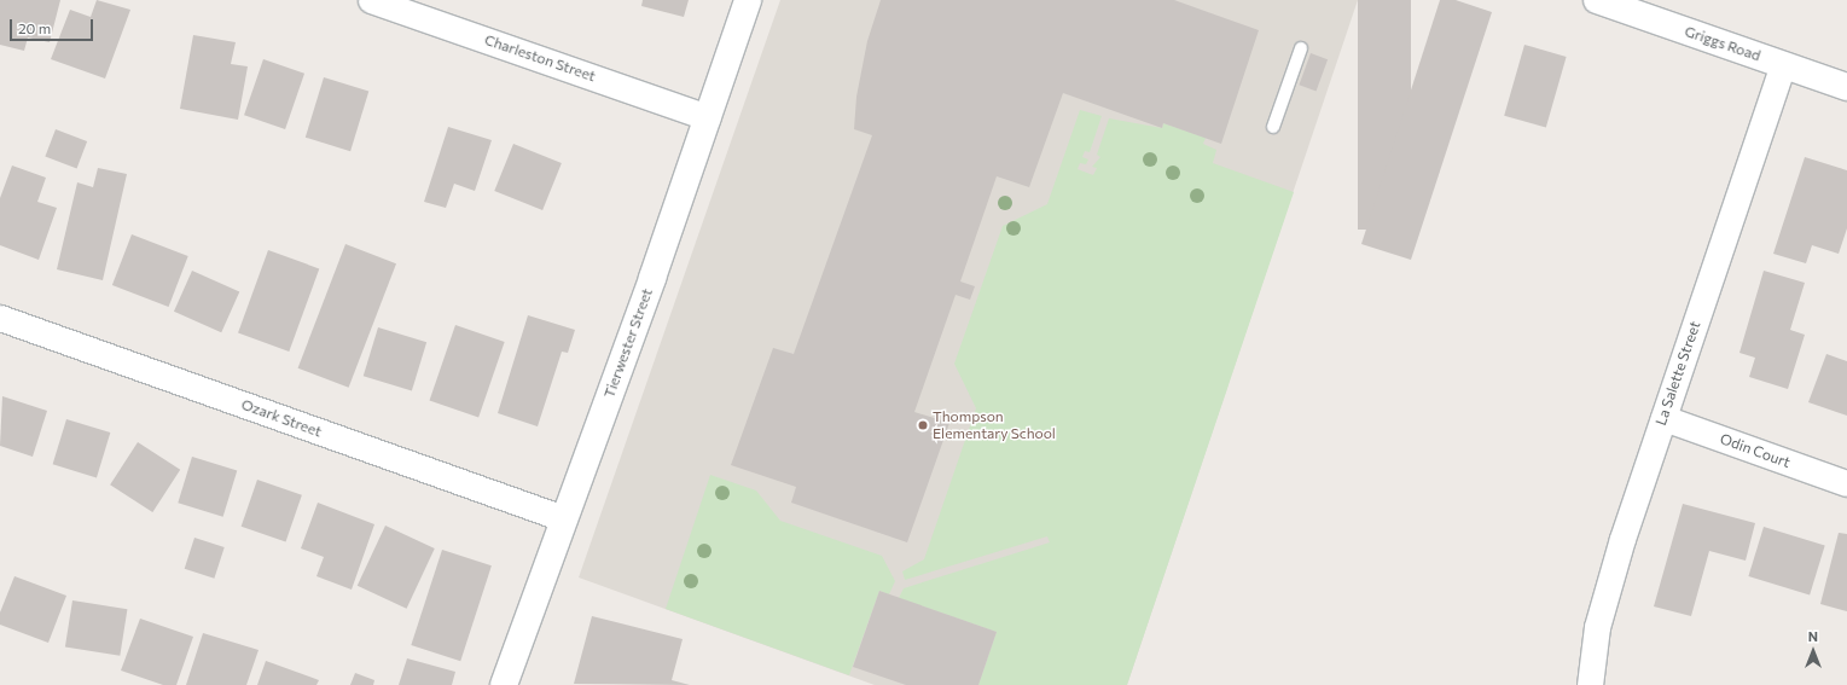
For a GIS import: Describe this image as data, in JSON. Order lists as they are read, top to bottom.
{
  "streets": {
    "street": [
      "Griggs Road",
      "Charleston Street",
      "Tierwester Street",
      "La Salette Street",
      "Ozark Street",
      "Odin Court"
    ]
  },
  "crossings": [
    ["Griggs Road", "La Salette Street"],
    ["Charleston Street", "Tierwester Street"],
    ["Tierwester Street", "Ozark Street"],
    ["La Salette Street", "Odin Court"]
  ],
  "places": ["Thompson Elementary School"],
  "scale_bar": "20 m",
  "north": "top"
}
